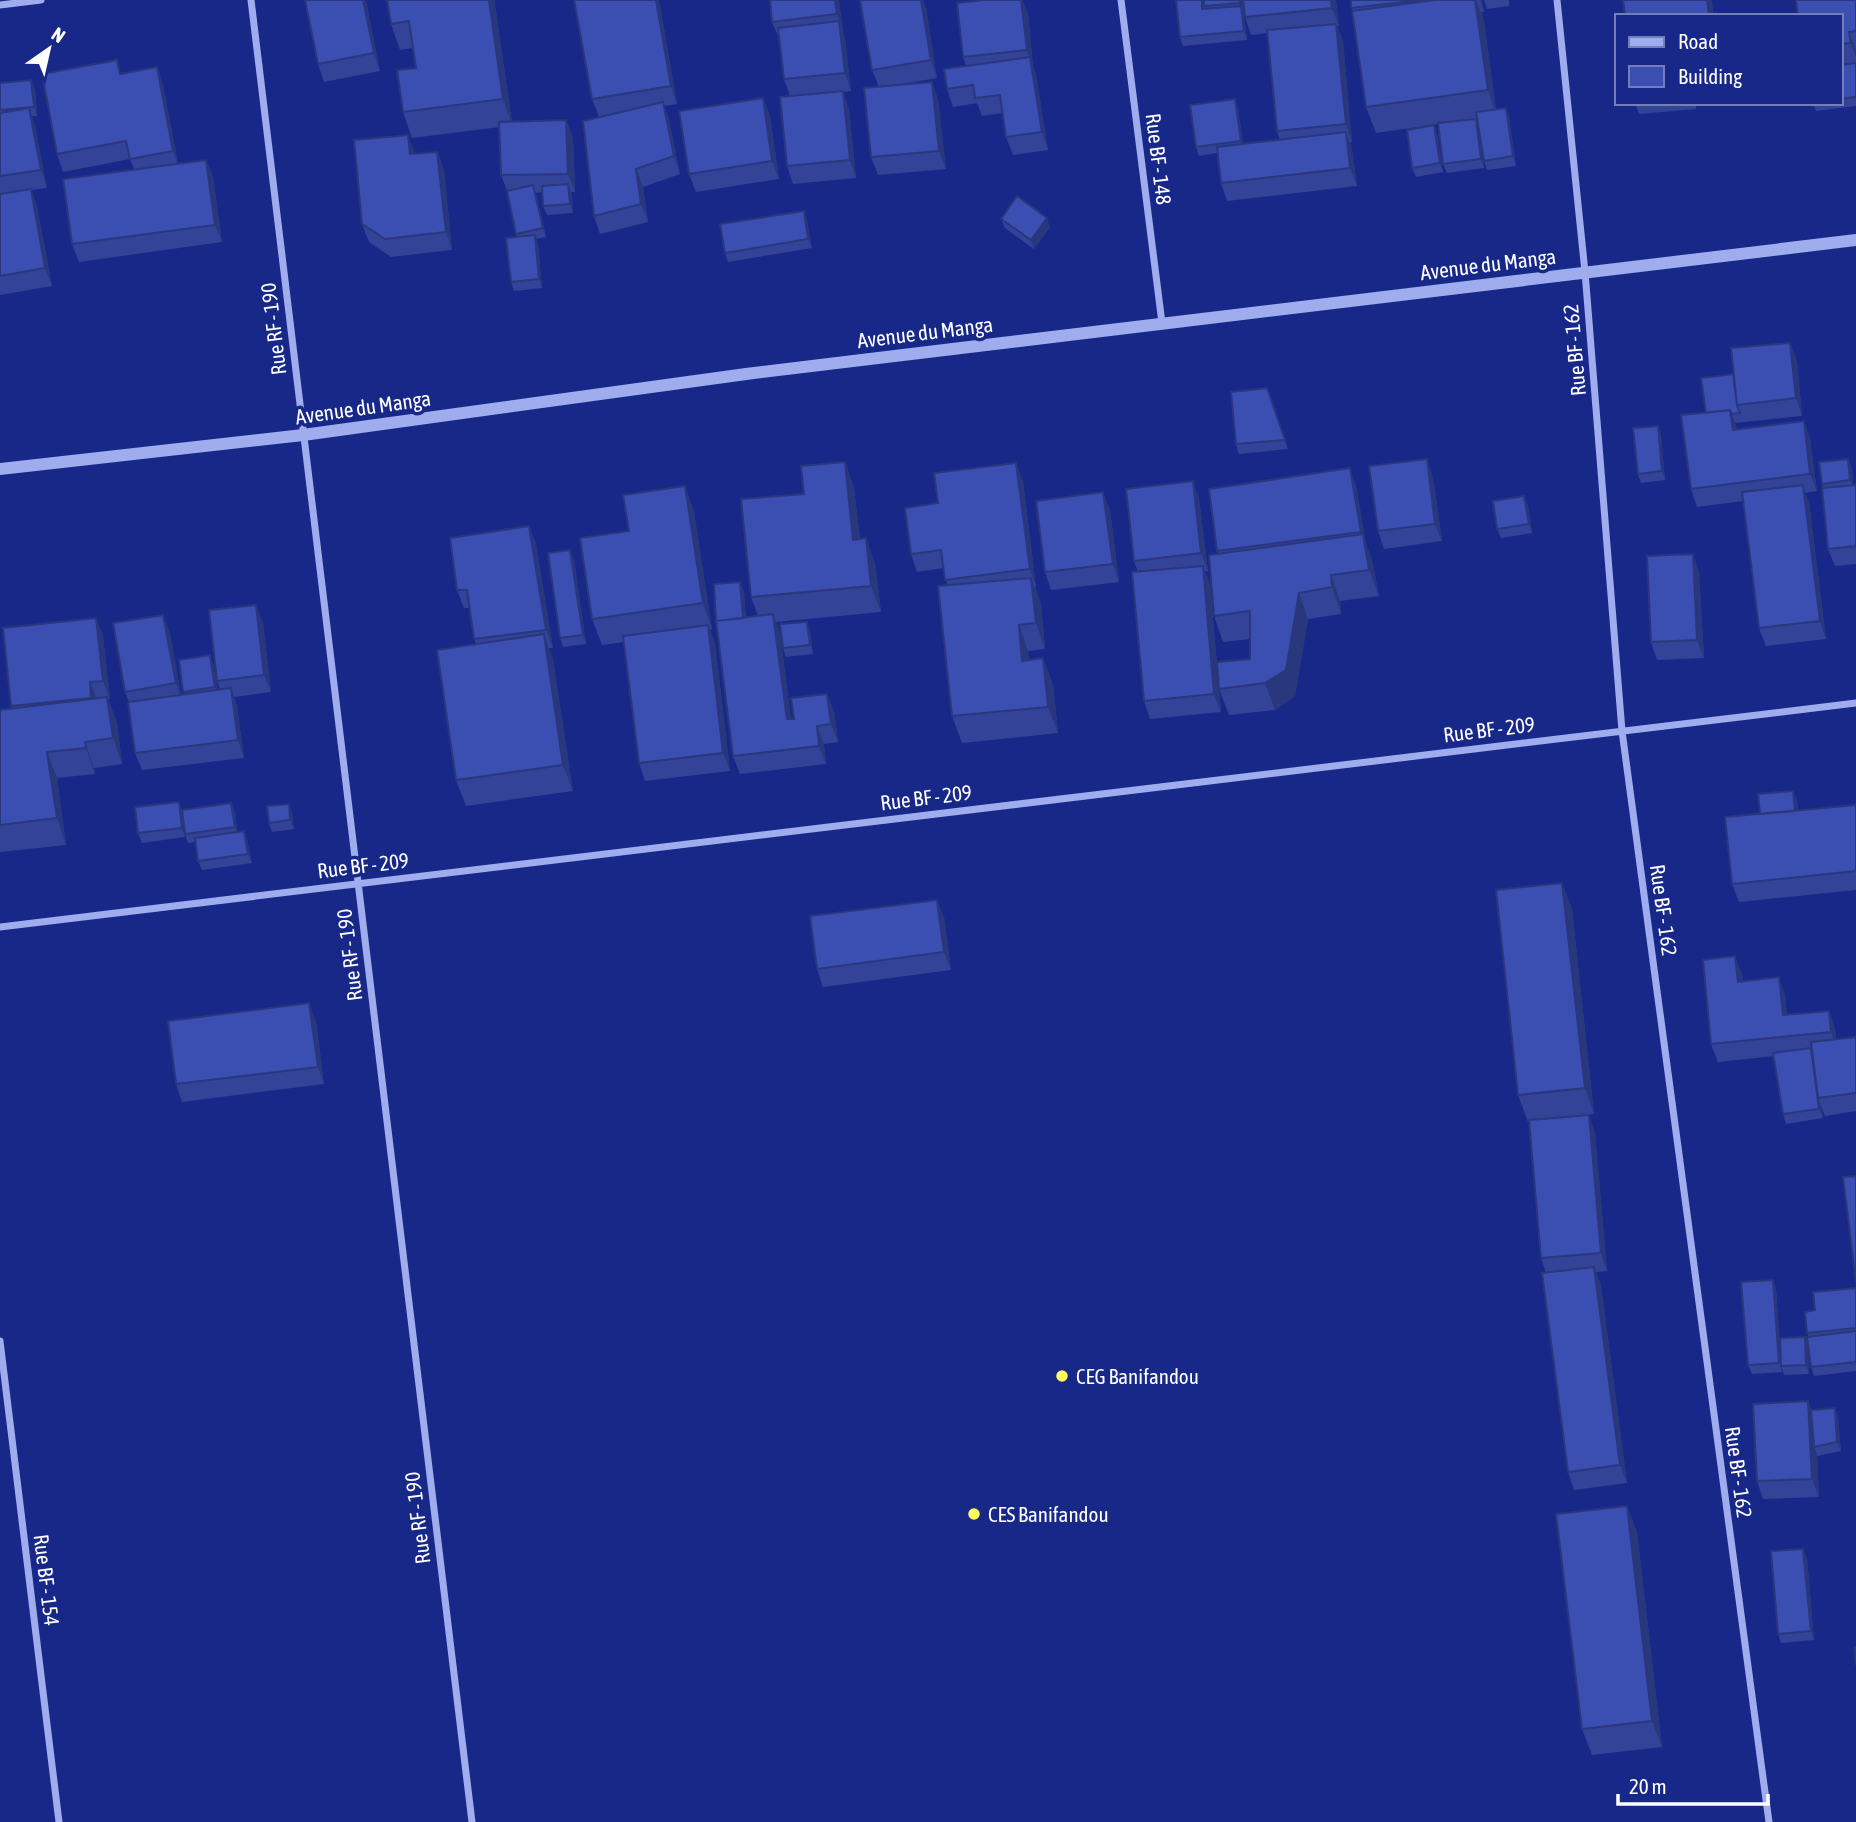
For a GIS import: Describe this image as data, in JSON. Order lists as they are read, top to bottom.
{
  "streets": {
    "street": [
      "Rue BF - 148",
      "Avenue du Manga",
      "Rue RF - 190",
      "Rue BF - 162",
      "Rue BF - 209",
      "Rue BF - 154"
    ]
  },
  "crossings": [
    ["Rue BF - 148", "Avenue du Manga"],
    ["Avenue du Manga", "Rue RF - 190"],
    ["Avenue du Manga", "Rue BF - 162"],
    ["Rue RF - 190", "Rue BF - 209"],
    ["Rue BF - 162", "Rue BF - 209"]
  ],
  "places": ["CEG Banifandou", "CES Banifandou"],
  "legend": ["Road", "Building"],
  "scale_bar": "20 m",
  "north": "top right"
}
